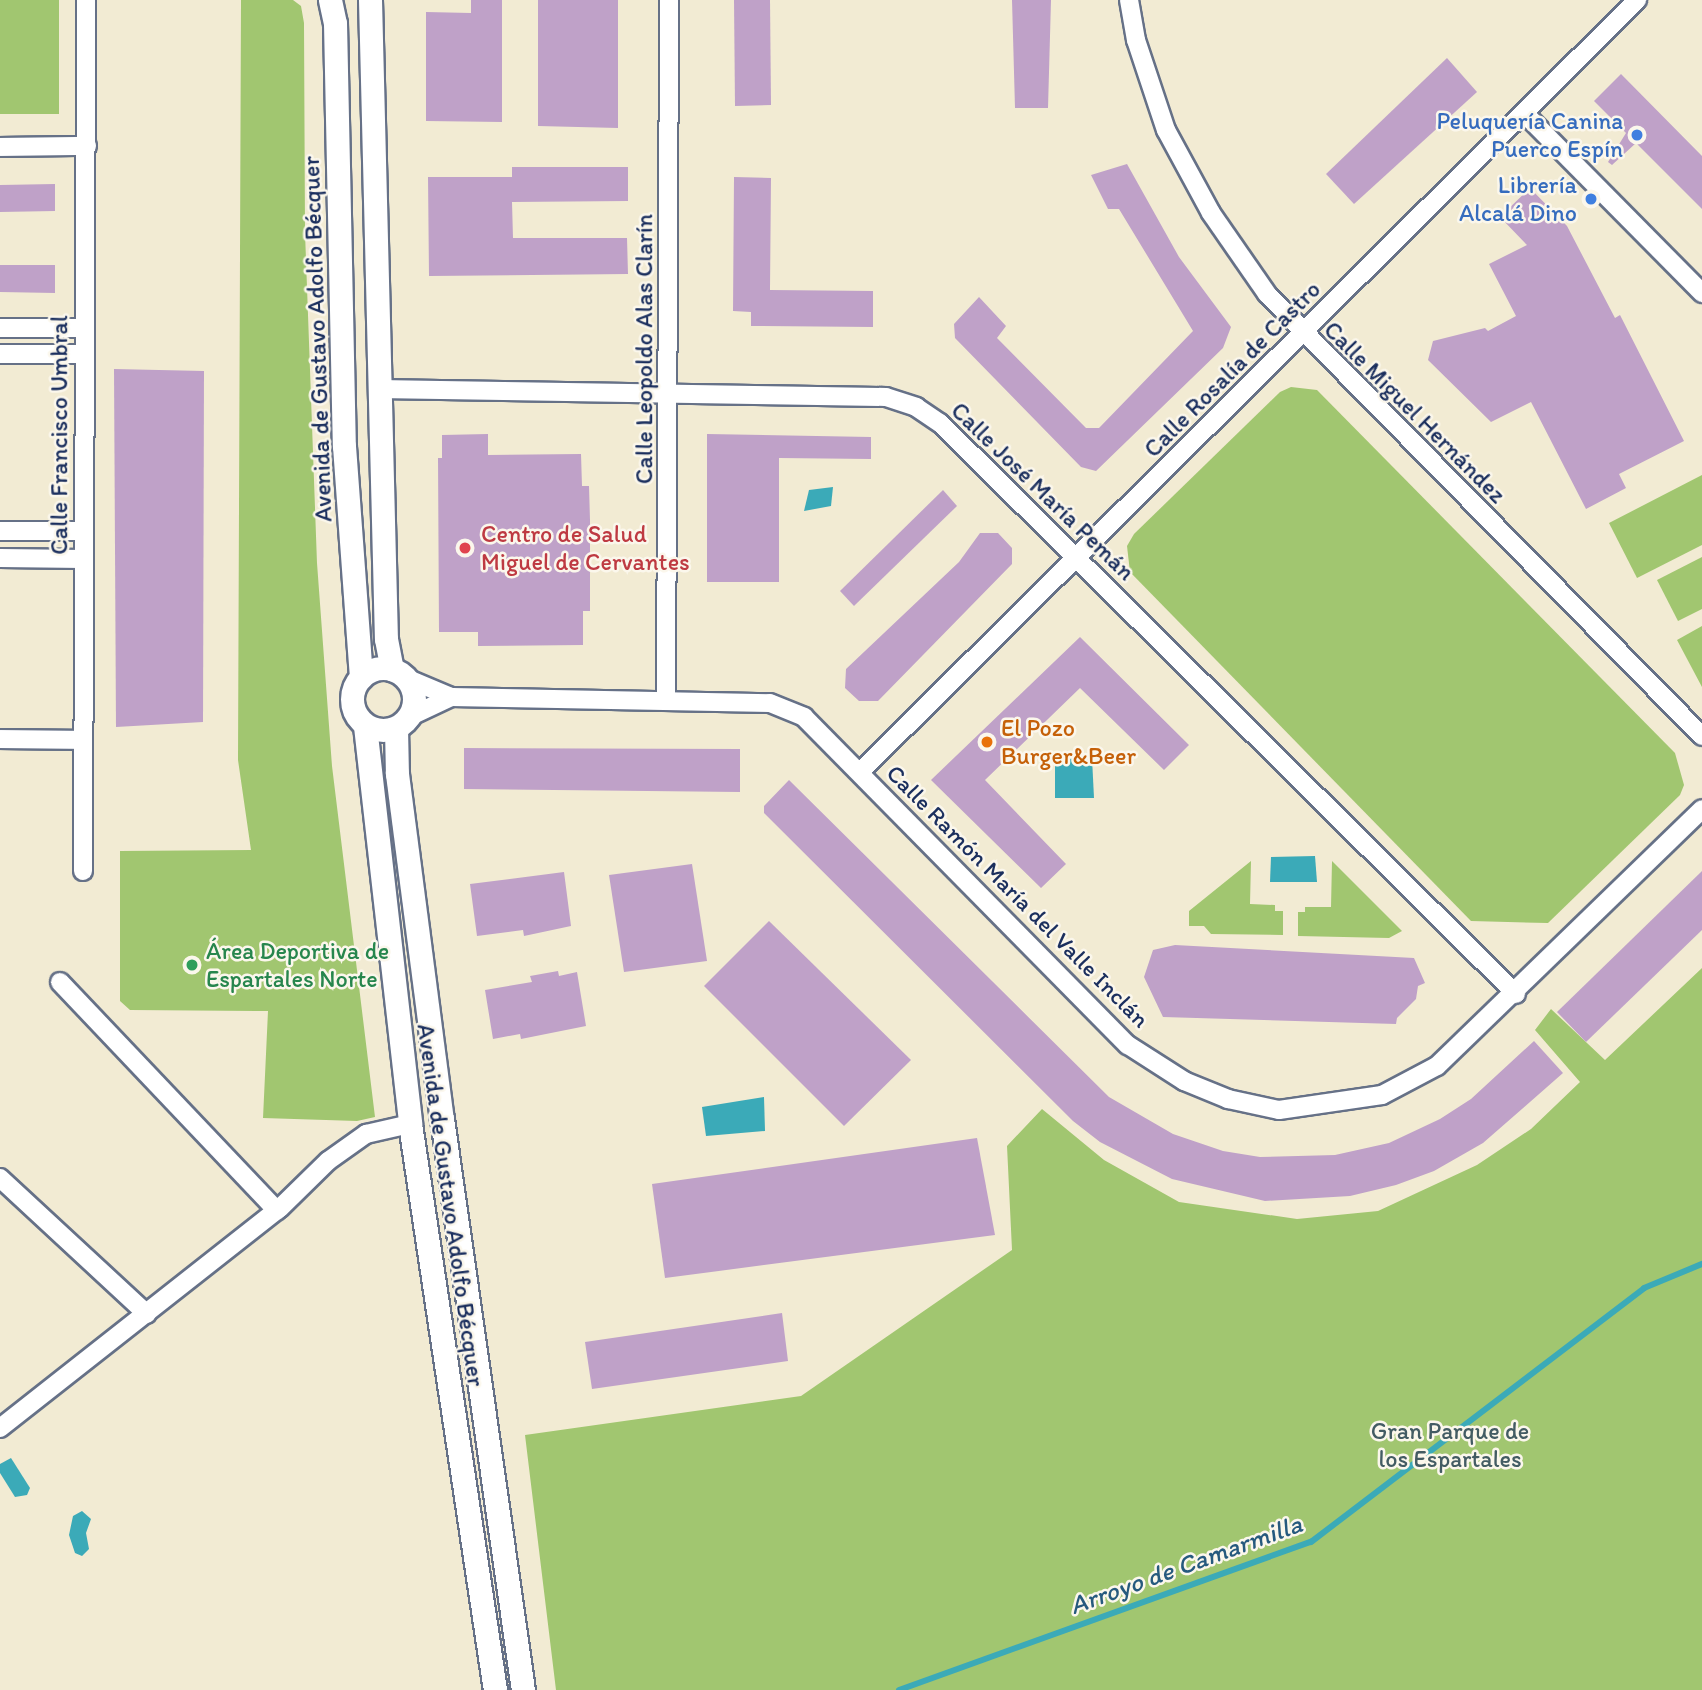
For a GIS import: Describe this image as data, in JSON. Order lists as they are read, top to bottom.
{
  "streets": {
    "street": [
      "Avenida de Gustavo Adolfo Bécquer",
      "Calle Leopoldo Alas Clarín",
      "Calle Rosalía de Castro",
      "Calle Miguel Hernández",
      "Calle Francisco Umbral",
      "Calle José María Pemán",
      "Calle Ramón María del Valle Inclán"
    ]
  },
  "crossings": [
    ["Avenida de Gustavo Adolfo Bécquer", "Calle Ramón María del Valle Inclán"],
    ["Calle Leopoldo Alas Clarín", "Calle José María Pemán"],
    ["Calle Leopoldo Alas Clarín", "Calle Ramón María del Valle Inclán"],
    ["Calle Rosalía de Castro", "Calle Miguel Hernández"],
    ["Calle Rosalía de Castro", "Calle José María Pemán"],
    ["Calle Rosalía de Castro", "Calle Ramón María del Valle Inclán"],
    ["Calle José María Pemán", "Calle Ramón María del Valle Inclán"]
  ],
  "water": ["Arroyo de Camarmilla"],
  "parks": ["Gran Parque de los Espartales"],
  "places": [
    "Peluquería Canina Puerco Espín",
    "Librería Alcalá Dino",
    "Centro de Salud Miguel de Cervantes",
    "El Pozo Burger&Beer",
    "Área Deportiva de Espartales Norte"
  ]
}
